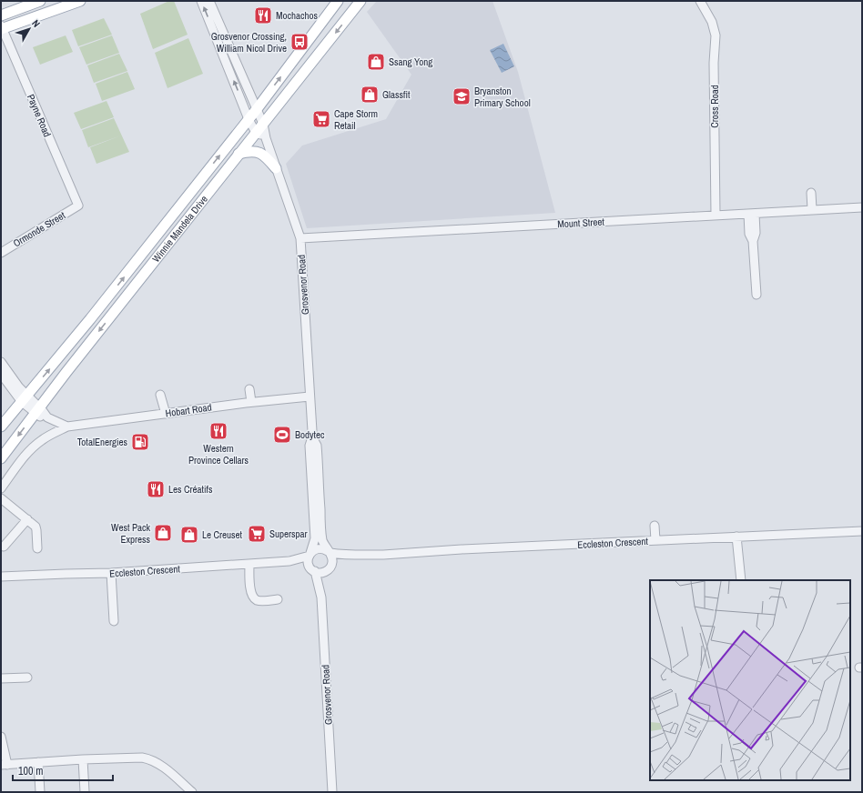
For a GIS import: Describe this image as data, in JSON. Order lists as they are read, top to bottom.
{
  "streets": {
    "main road": ["Winnie Mandela Drive"],
    "street": [
      "Cross Road",
      "Payne Road",
      "Mount Street",
      "Ormonde Street",
      "Grosvenor Road",
      "Hobart Road",
      "Eccleston Crescent"
    ]
  },
  "crossings": [
    ["Cross Road", "Mount Street"],
    ["Payne Road", "Ormonde Street"],
    ["Mount Street", "Grosvenor Road"],
    ["Winnie Mandela Drive", "Grosvenor Road"],
    ["Grosvenor Road", "Hobart Road"],
    ["Grosvenor Road", "Eccleston Crescent"]
  ],
  "places": {
    "restaurant": ["Mochachos", "Western Province Cellars", "Les Créatifs"],
    "bus stop": ["Grosvenor Crossing, William Nicol Drive"],
    "shop": [
      "Ssang Yong",
      "Glassfit",
      "West Pack Express",
      "Le Creuset"
    ],
    "school or university": ["Bryanston Primary School"],
    "supermarket": ["Cape Storm Retail", "Superspar"],
    "sports": ["Bodytec"],
    "fuel station": ["TotalEnergies"]
  },
  "scale_bar": "100 m",
  "north": "top right"
}
